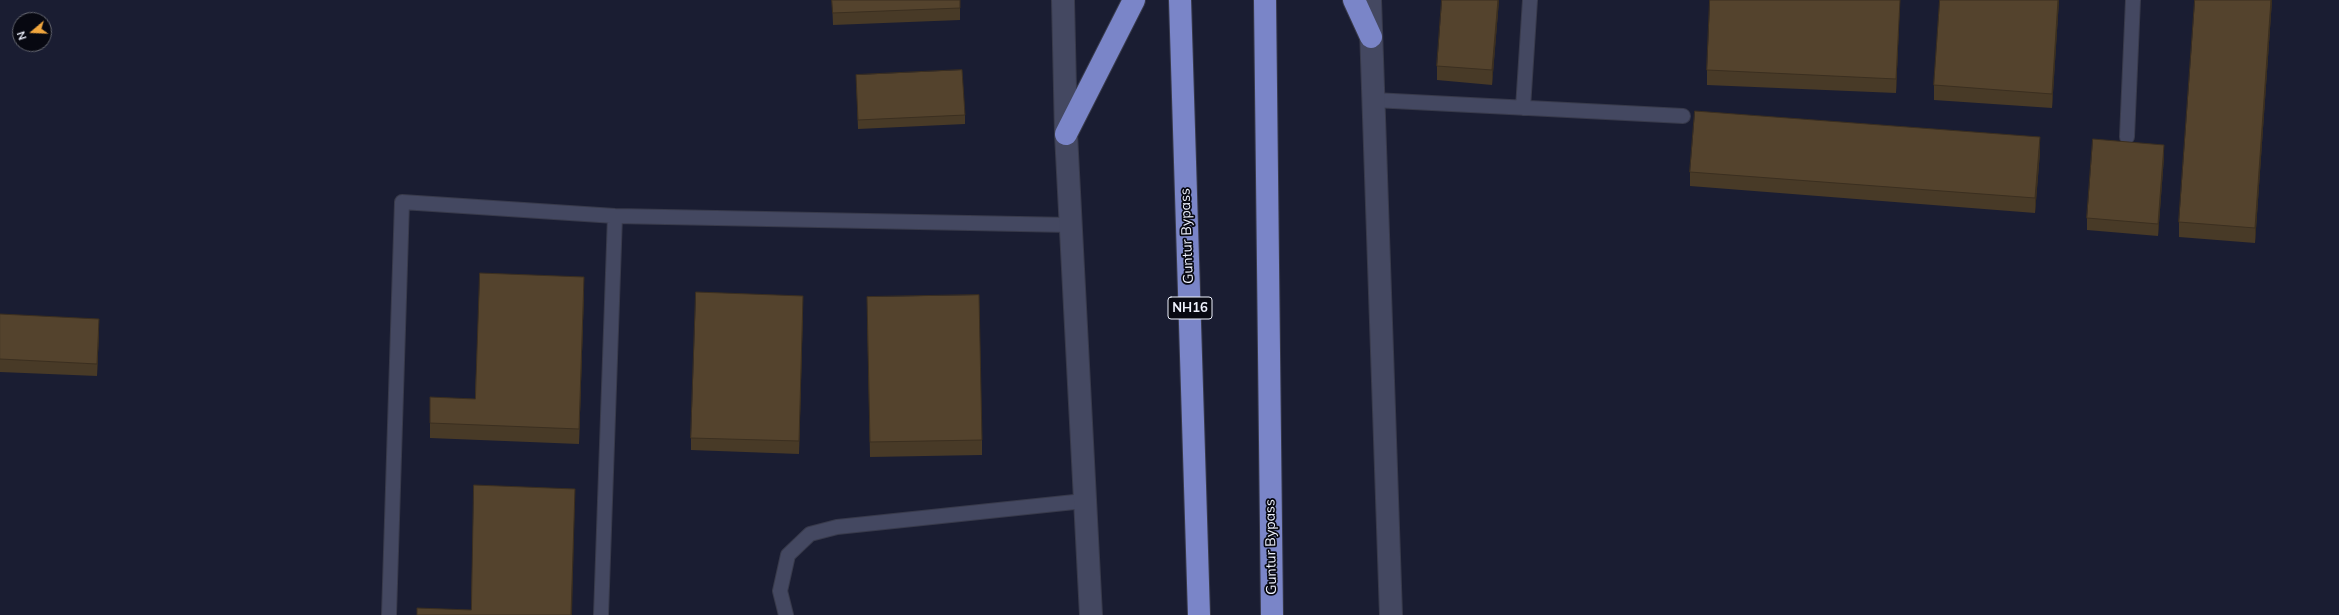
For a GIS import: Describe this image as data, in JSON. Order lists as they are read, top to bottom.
{
  "streets": {
    "highway": ["Guntur Bypass", "NH16"]
  },
  "north": "left"
}
